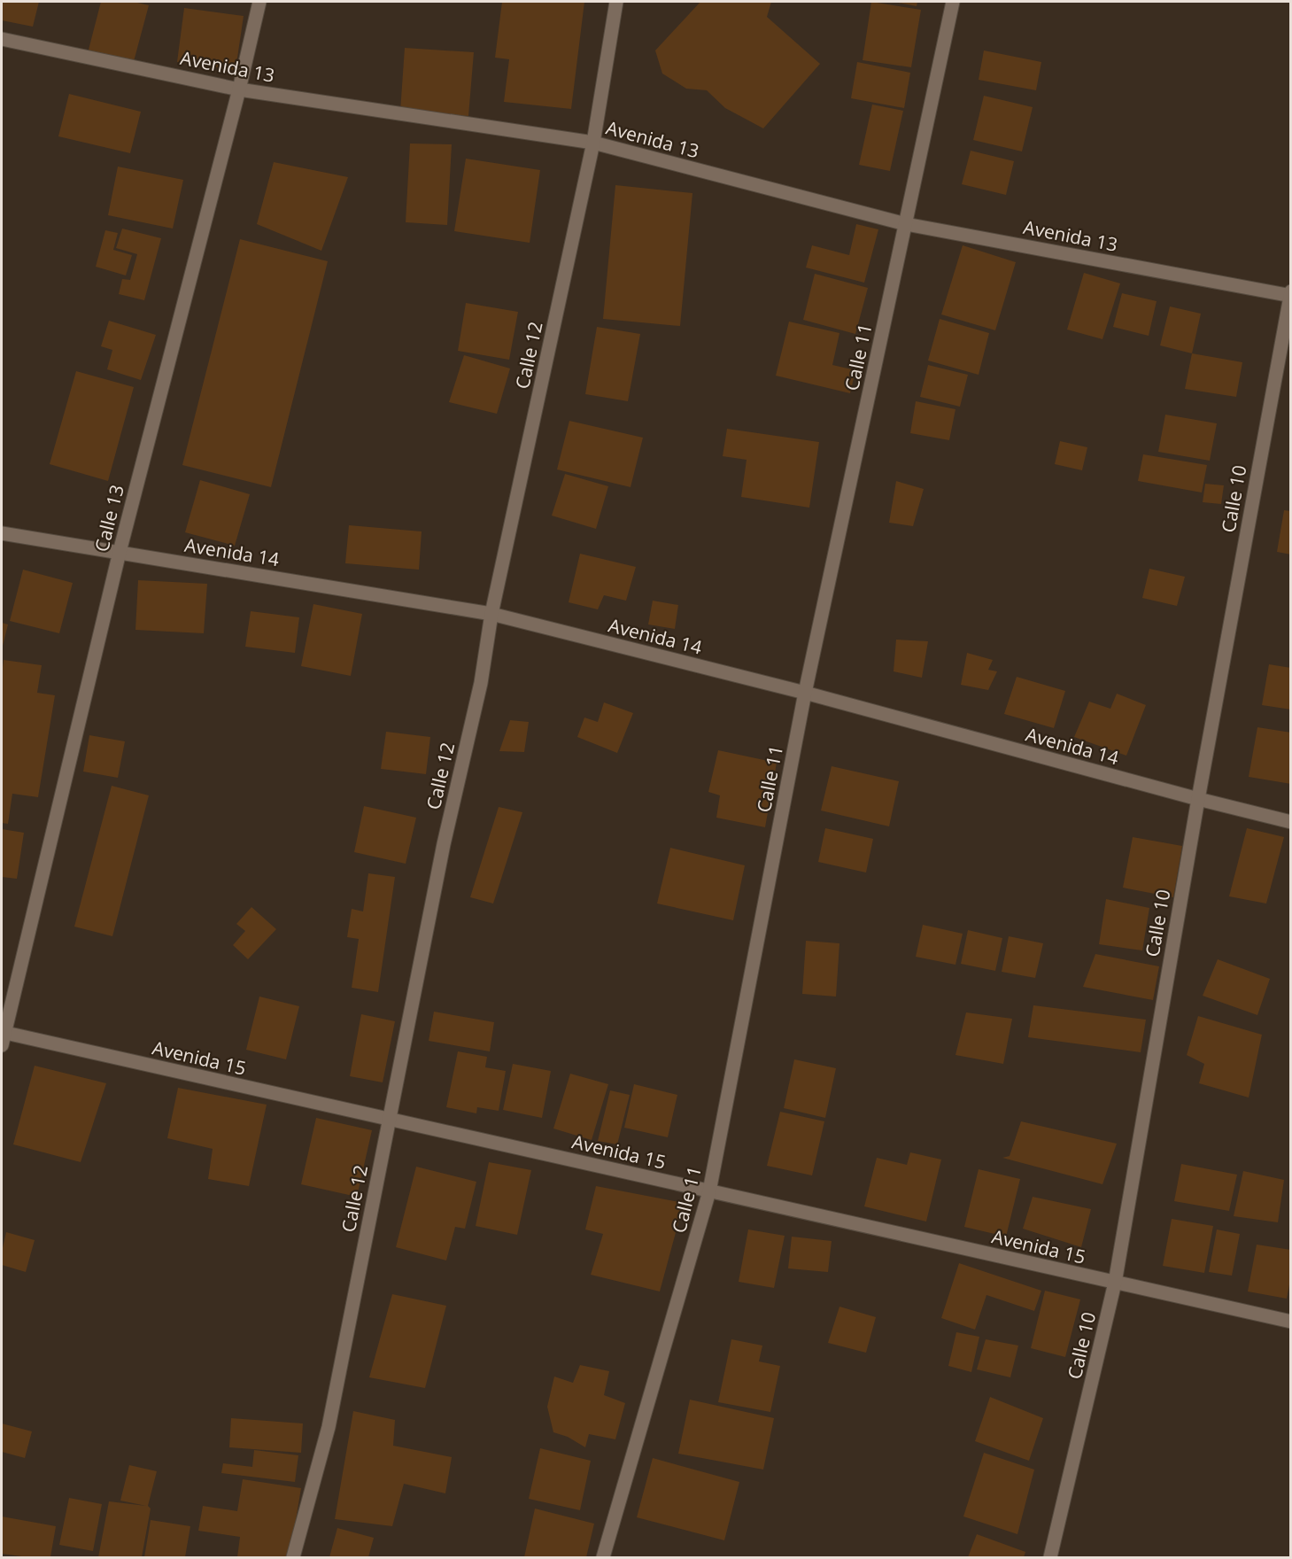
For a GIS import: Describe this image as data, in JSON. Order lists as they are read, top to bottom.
{
  "streets": {
    "street": [
      "Avenida 13",
      "Calle 12",
      "Calle 11",
      "Calle 10",
      "Calle 13",
      "Avenida 14",
      "Avenida 15"
    ]
  },
  "crossings": [
    ["Avenida 13", "Calle 12"],
    ["Avenida 13", "Calle 11"],
    ["Avenida 13", "Calle 10"],
    ["Avenida 13", "Calle 13"],
    ["Calle 12", "Avenida 14"],
    ["Calle 12", "Avenida 15"],
    ["Calle 11", "Avenida 14"],
    ["Calle 11", "Avenida 15"],
    ["Calle 10", "Avenida 14"],
    ["Calle 10", "Avenida 15"],
    ["Calle 13", "Avenida 14"],
    ["Calle 13", "Avenida 15"]
  ]
}
